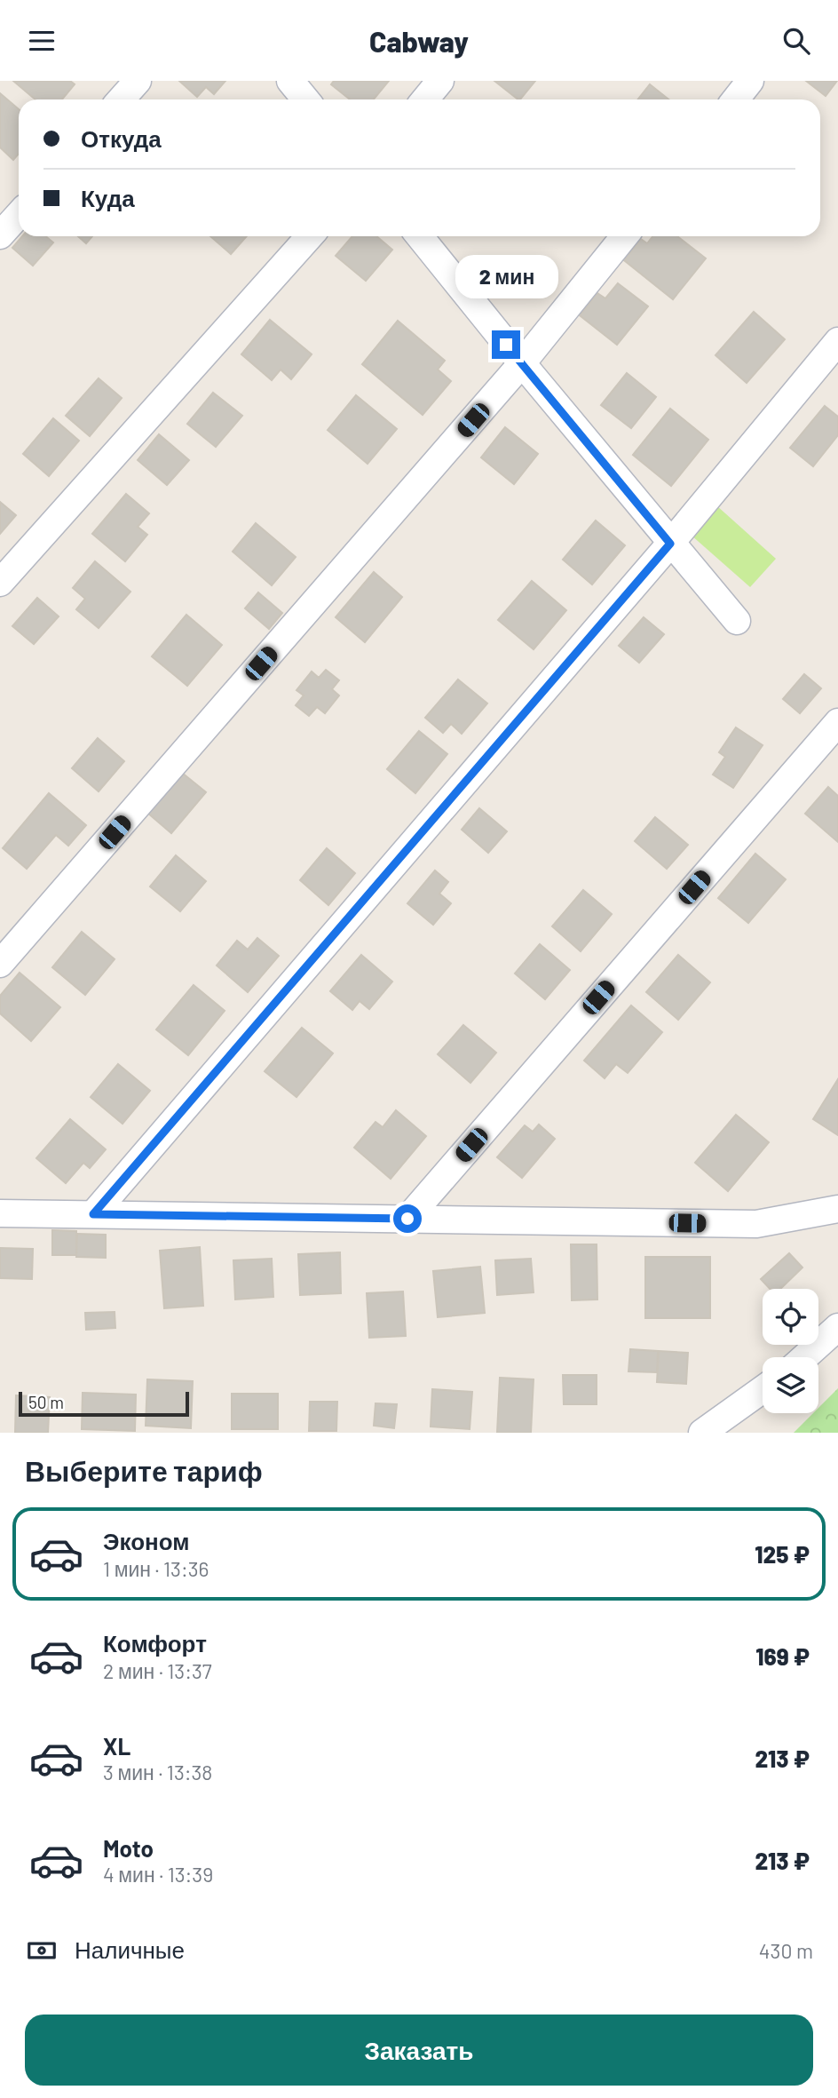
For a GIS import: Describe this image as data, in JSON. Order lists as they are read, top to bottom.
{
  "scale_bar": "50 m",
  "page": {
    "header": "Cabway",
    "banner": ["Откуда", "Куда"],
    "bubble": "2 мин",
    "scale": "50 m",
    "heading": "Выберите тариф",
    "list": [
      {
        "name": "Эконом",
        "note": "1 мин · 13:36",
        "value": "125 ₽"
      },
      {
        "name": "Комфорт",
        "note": "2 мин · 13:37",
        "value": "169 ₽"
      },
      {
        "name": "XL",
        "note": "3 мин · 13:38",
        "value": "213 ₽"
      },
      {
        "name": "Moto",
        "note": "4 мин · 13:39",
        "value": "213 ₽"
      }
    ],
    "pay": ["Наличные", "430 m"],
    "buttons": "Заказать"
  }
}
